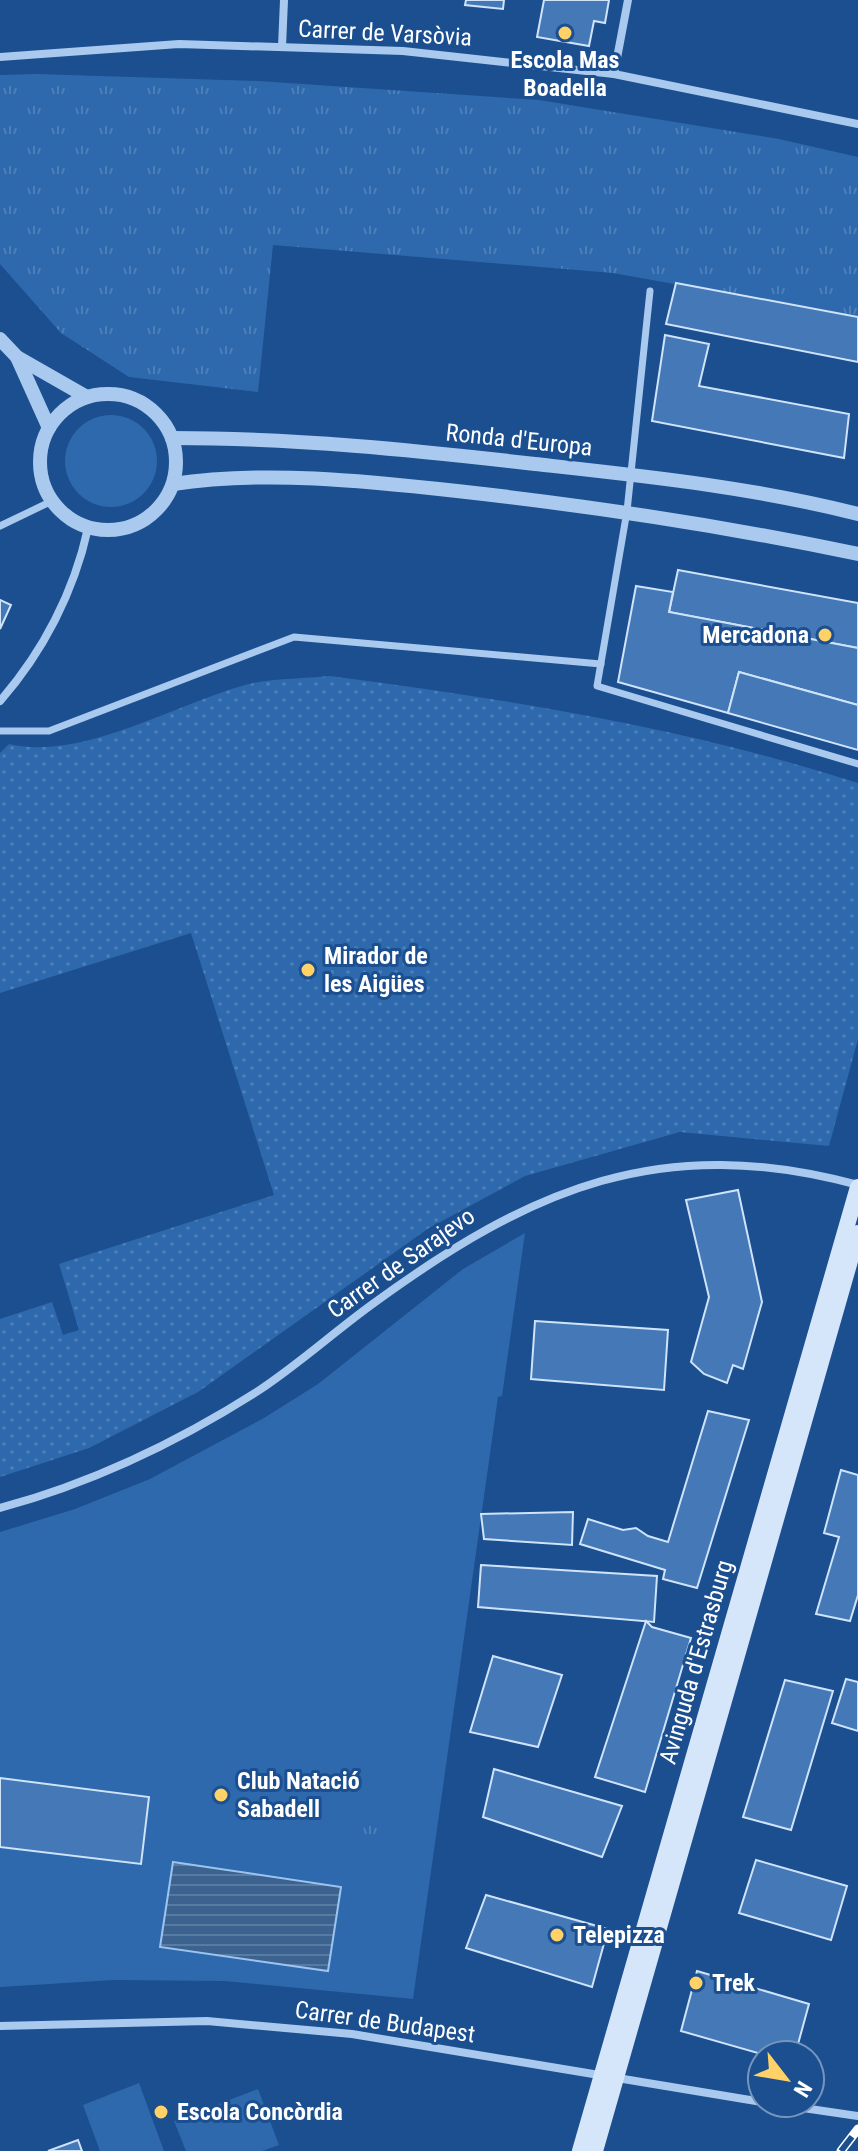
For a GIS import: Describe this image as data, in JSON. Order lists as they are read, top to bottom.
{
  "streets": {
    "main road": ["Avinguda d'Estrasburg"],
    "street": [
      "Carrer de Varsòvia",
      "Ronda d'Europa",
      "Carrer de Sarajevo",
      "Carrer de Budapest"
    ]
  },
  "crossings": [
    ["Carrer de Sarajevo", "Avinguda d'Estrasburg"],
    ["Avinguda d'Estrasburg", "Carrer de Budapest"]
  ],
  "places": [
    "Escola Mas Boadella",
    "Mercadona",
    "Mirador de les Aigües",
    "Club Natació Sabadell",
    "Telepizza",
    "Trek",
    "Escola Concòrdia"
  ],
  "north": "bottom right"
}
